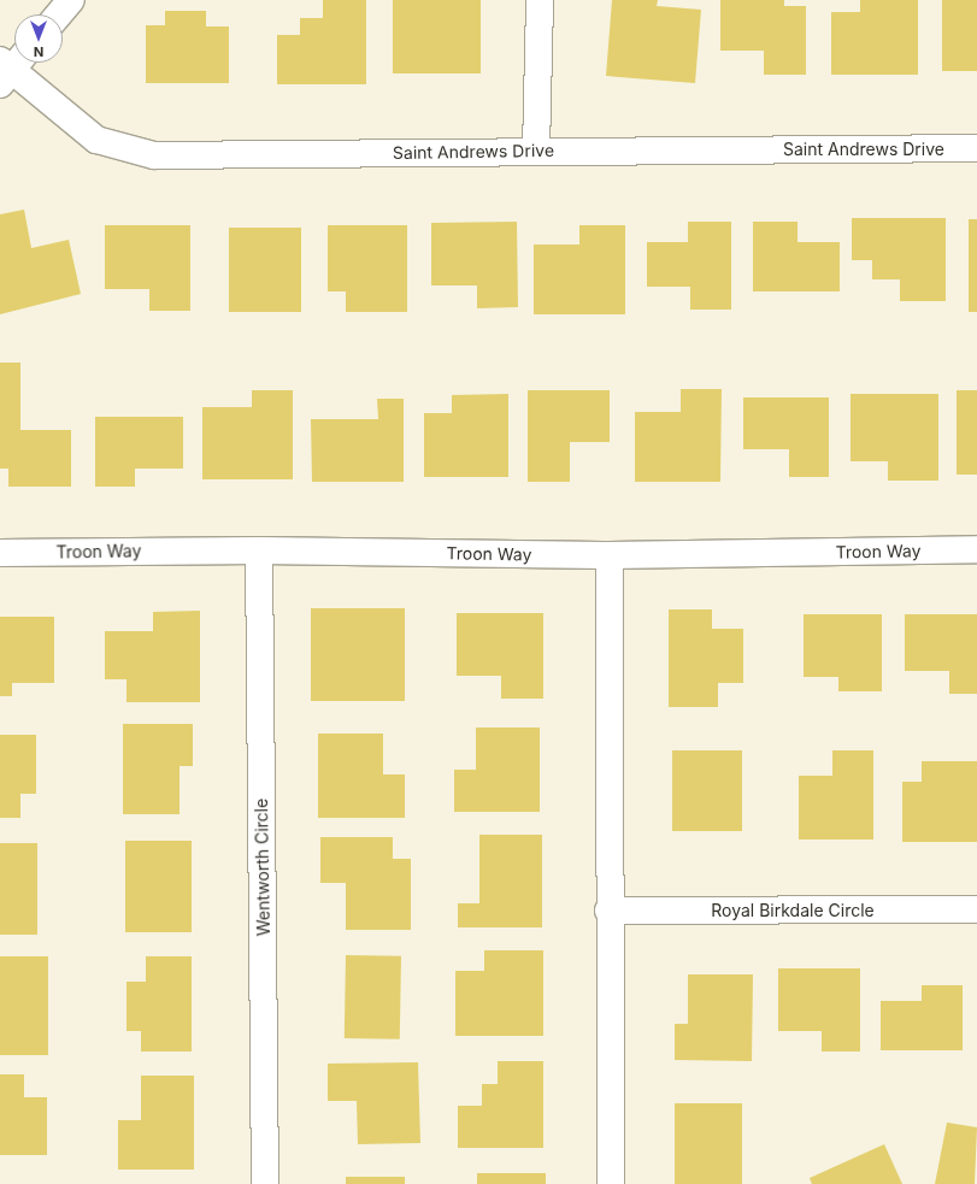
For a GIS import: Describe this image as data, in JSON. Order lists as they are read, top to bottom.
{
  "streets": {
    "street": [
      "Saint Andrews Drive",
      "Troon Way",
      "Wentworth Circle",
      "Royal Birkdale Circle"
    ]
  },
  "crossings": [
    ["Troon Way", "Wentworth Circle"]
  ],
  "north": "bottom"
}
